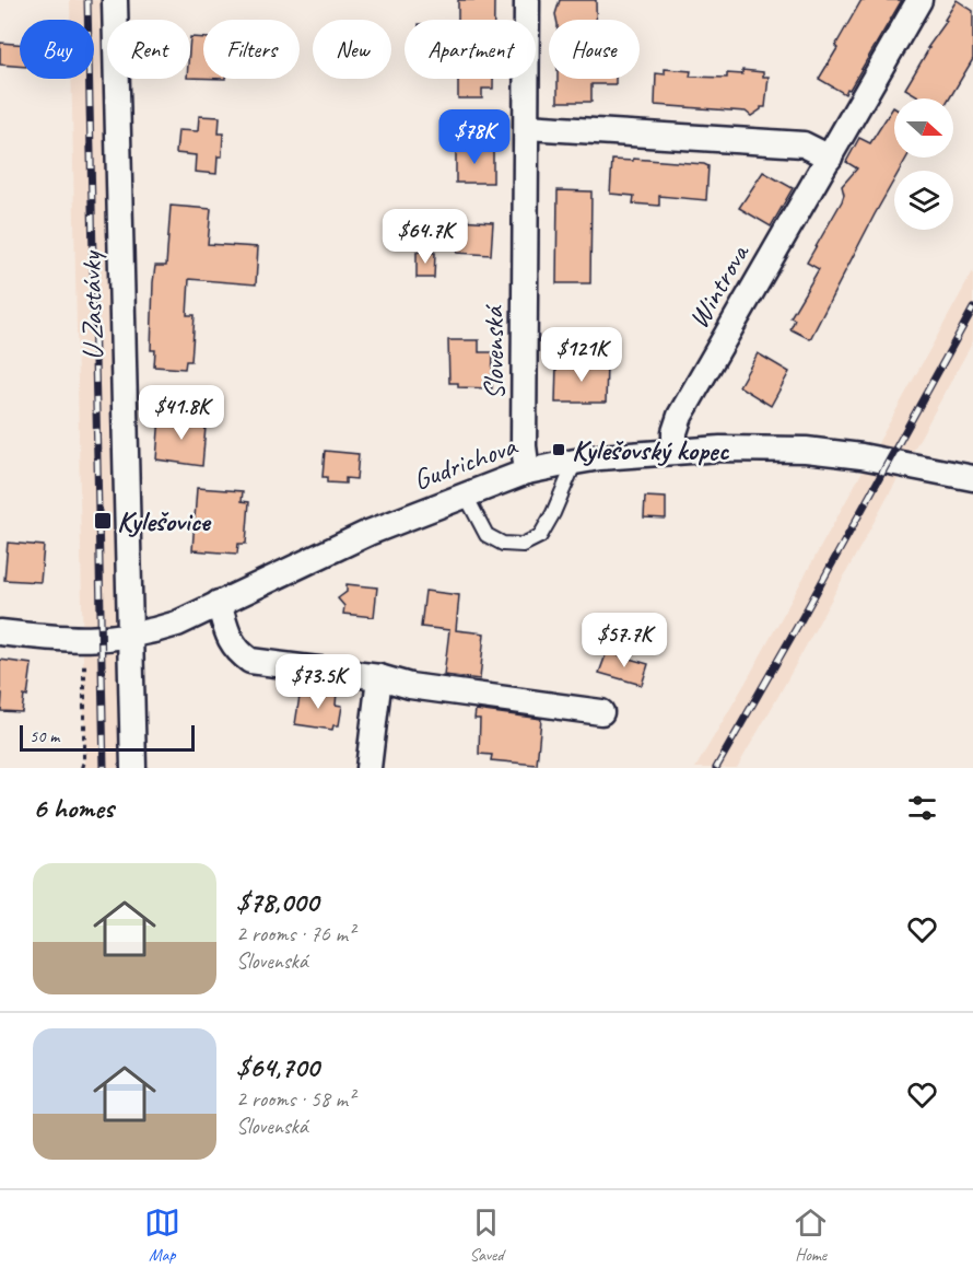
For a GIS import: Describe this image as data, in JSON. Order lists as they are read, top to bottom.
{
  "streets": {
    "street": [
      "Wintrova",
      "U Zastávky",
      "Slovenská",
      "Gudrichova"
    ]
  },
  "crossings": [
    ["Wintrova", "Gudrichova"],
    ["U Zastávky", "Gudrichova"],
    ["Slovenská", "Gudrichova"]
  ],
  "places": {
    "transit": ["Kylešovský kopec", "Kylešovice"]
  },
  "scale_bar": "50 m",
  "north": "right",
  "page": {
    "chip": [
      "Buy",
      "Rent",
      "Filters",
      "New",
      "Apartment",
      "House"
    ],
    "price": [
      "$78K",
      "$64.7K",
      "$121K",
      "$41.8K",
      "$57.7K",
      "$73.5K"
    ],
    "scale": "50 m",
    "heading": "6 homes",
    "list": [
      {
        "name": "$78,000",
        "note": "2 rooms · 76 m² · Slovenská"
      },
      {
        "name": "$64,700",
        "note": "2 rooms · 58 m² · Slovenská"
      }
    ],
    "tabs": ["Map", "Saved", "Home"]
  }
}
